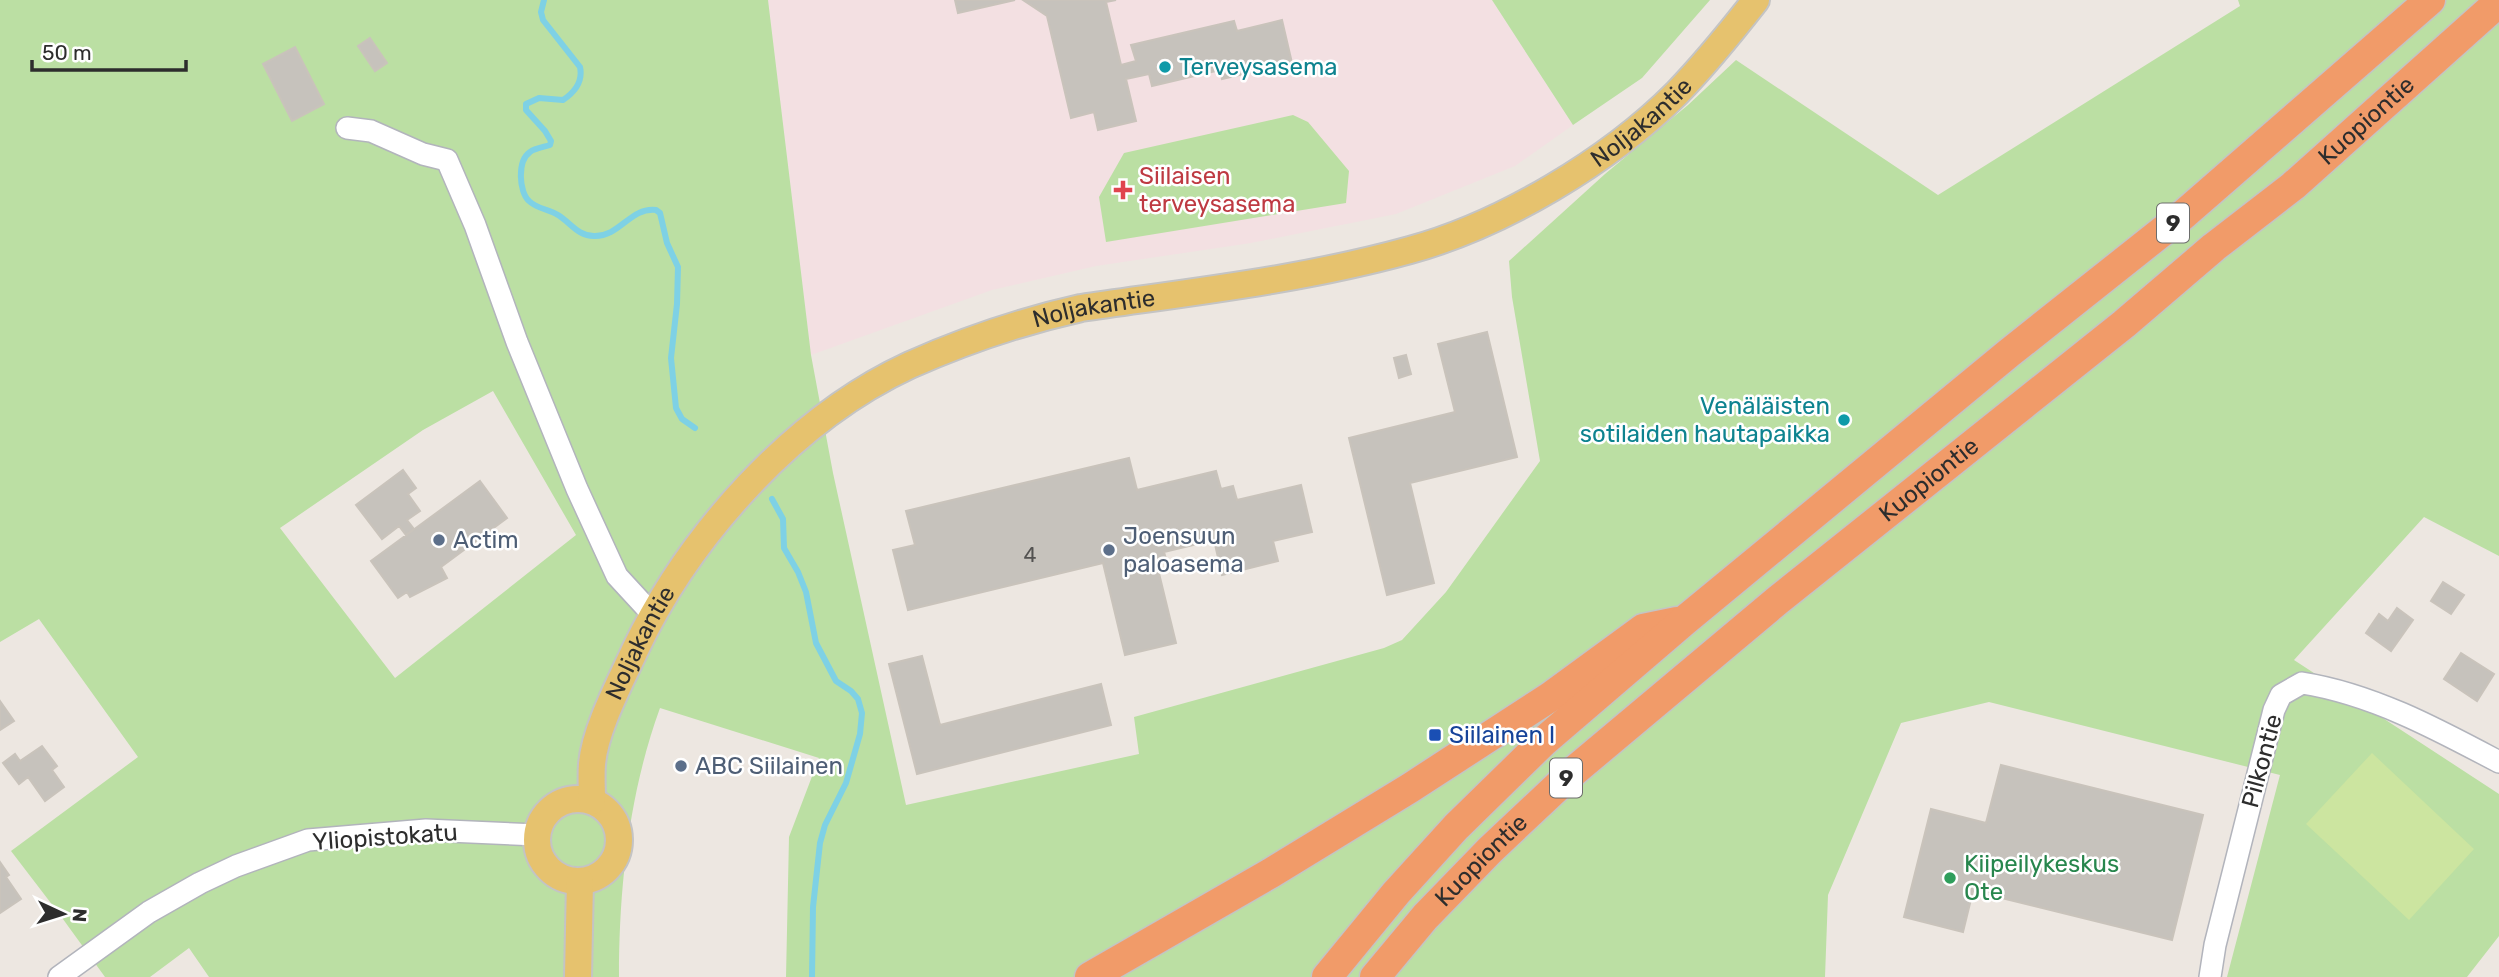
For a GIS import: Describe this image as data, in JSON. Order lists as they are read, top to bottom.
{
  "streets": {
    "highway": ["Kuopiontie", "9"],
    "main road": ["Noljakantie"],
    "street": ["Pilkontie", "Yliopistokatu"]
  },
  "crossings": [
    ["Noljakantie", "Yliopistokatu"]
  ],
  "places": {
    "other": [
      "Terveysasema",
      "Venäläisten sotilaiden hautapaikka",
      "Actim",
      "Joensuun paloasema",
      "ABC Siilainen",
      "Kiipeilykeskus Ote"
    ],
    "health": ["Siilaisen terveysasema"],
    "transit": ["Siilainen I"]
  },
  "house_numbers": ["4"],
  "scale_bar": "50 m",
  "north": "right"
}
